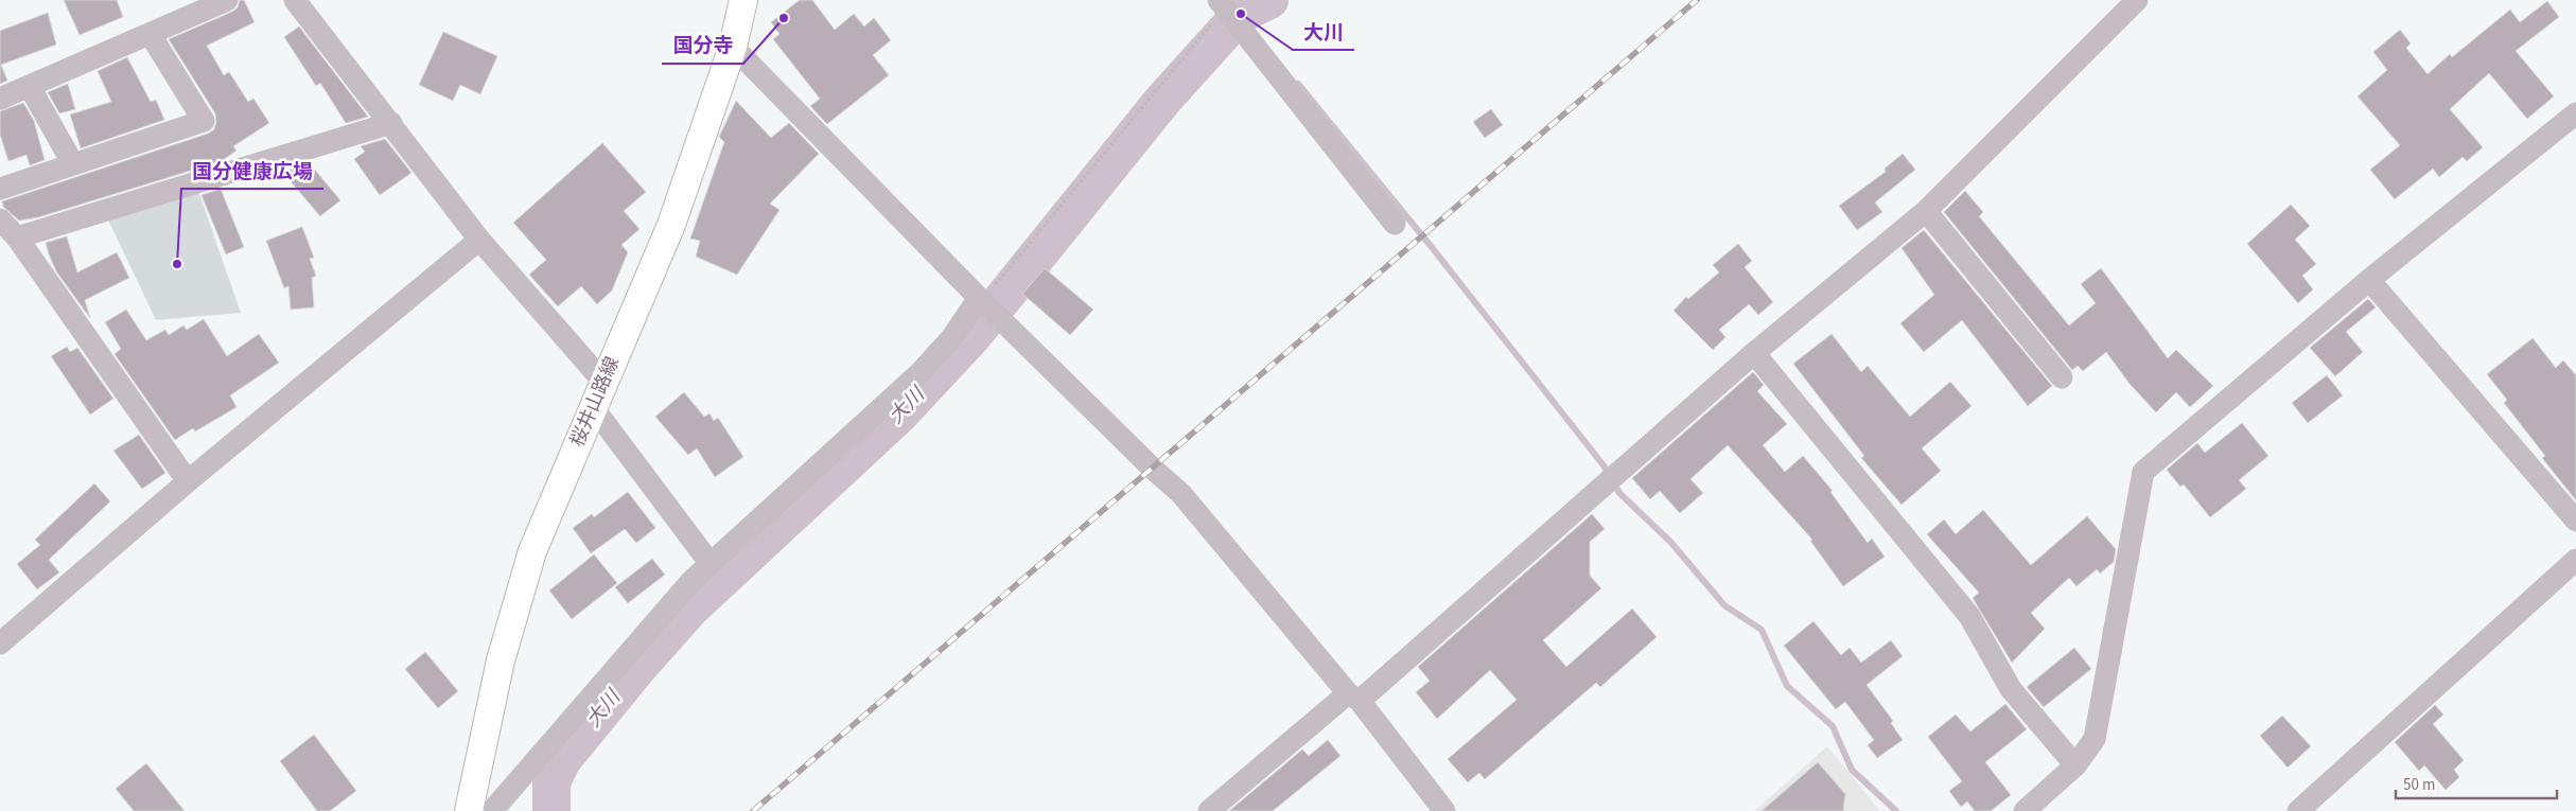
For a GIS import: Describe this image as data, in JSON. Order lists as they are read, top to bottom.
{
  "streets": {
    "main road": ["桜井山路線"]
  },
  "water": ["大川"],
  "places": ["大川", "国分寺", "国分健康広場"],
  "scale_bar": "50 m"
}
